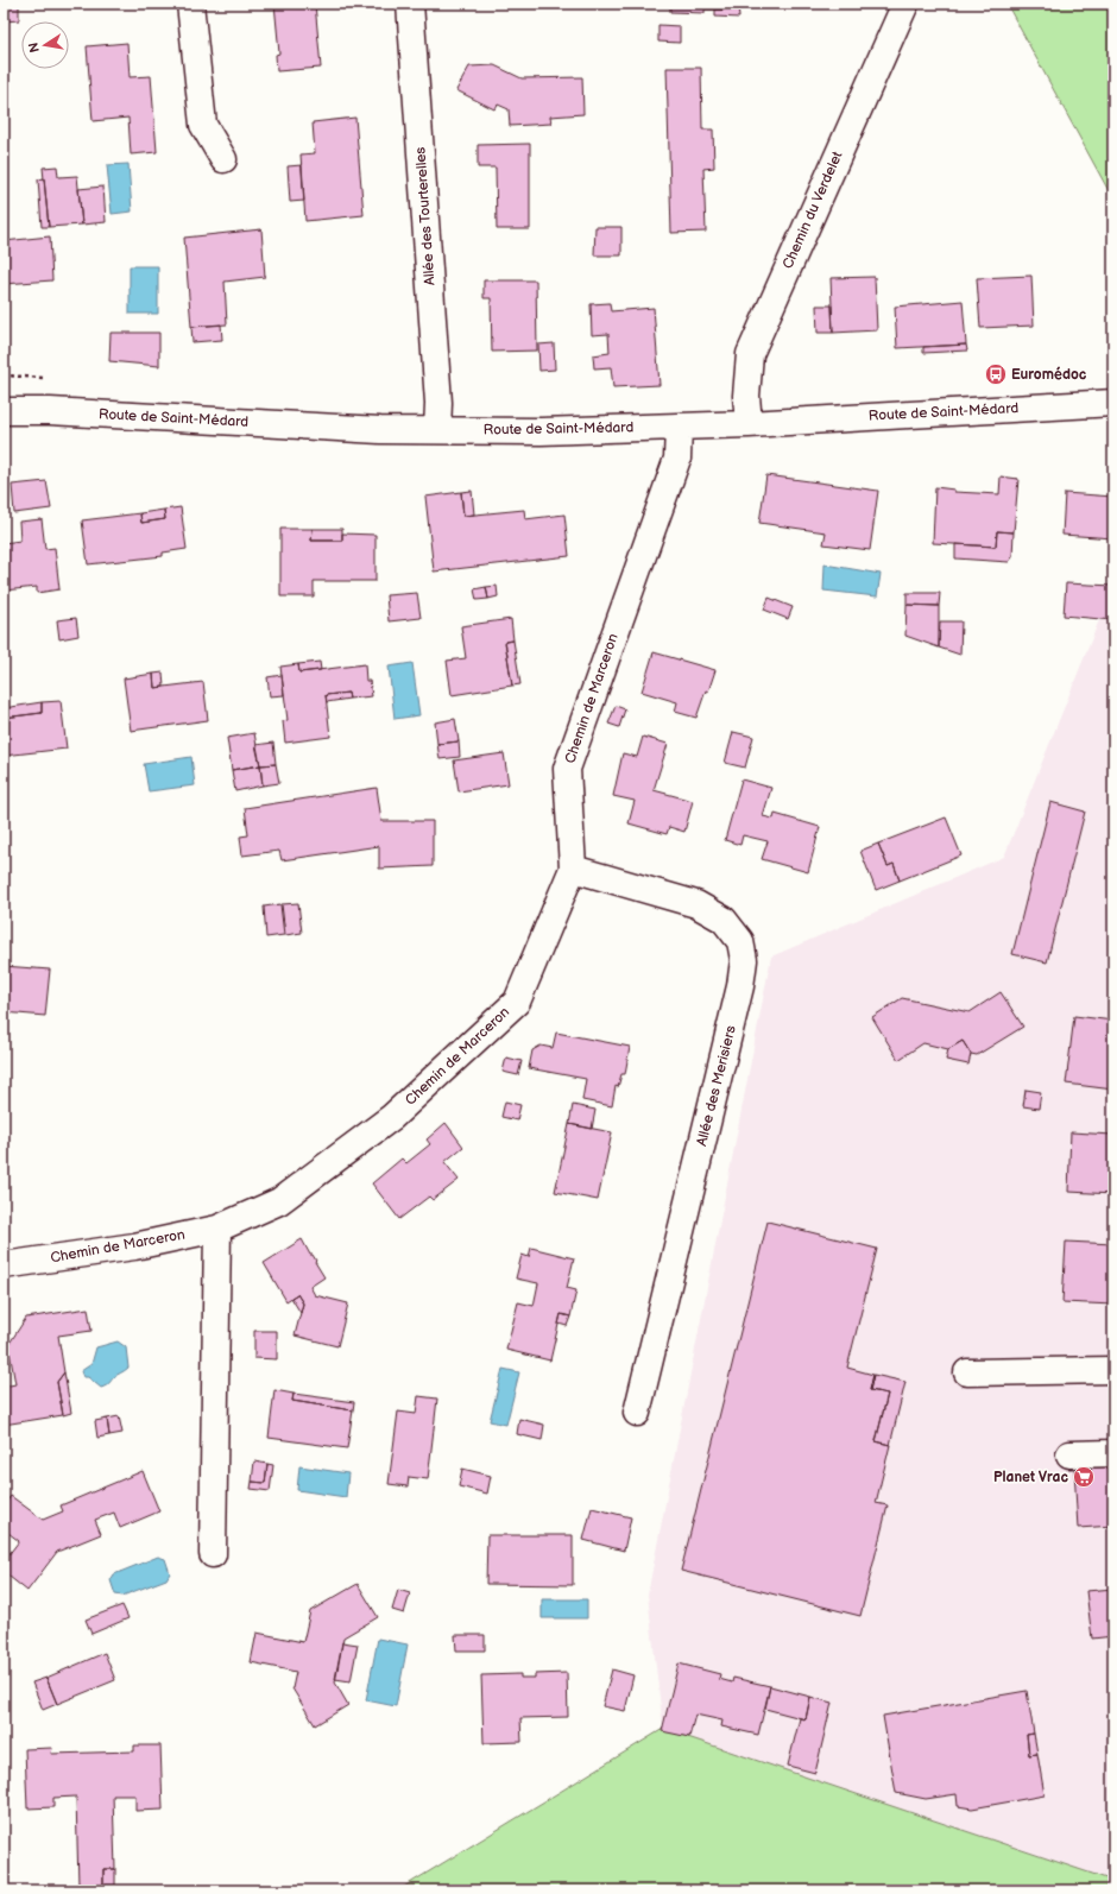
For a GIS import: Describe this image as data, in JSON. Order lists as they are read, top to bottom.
{
  "streets": {
    "street": [
      "Chemin du Verdelet",
      "Allée des Tourterelles",
      "Route de Saint-Médard",
      "Chemin de Marceron",
      "Allée des Merisiers"
    ]
  },
  "crossings": [
    ["Chemin du Verdelet", "Route de Saint-Médard"],
    ["Allée des Tourterelles", "Route de Saint-Médard"],
    ["Route de Saint-Médard", "Chemin de Marceron"],
    ["Chemin de Marceron", "Allée des Merisiers"]
  ],
  "places": {
    "bus stop": ["Euromédoc"],
    "supermarket": ["Planet Vrac"]
  },
  "north": "left"
}
